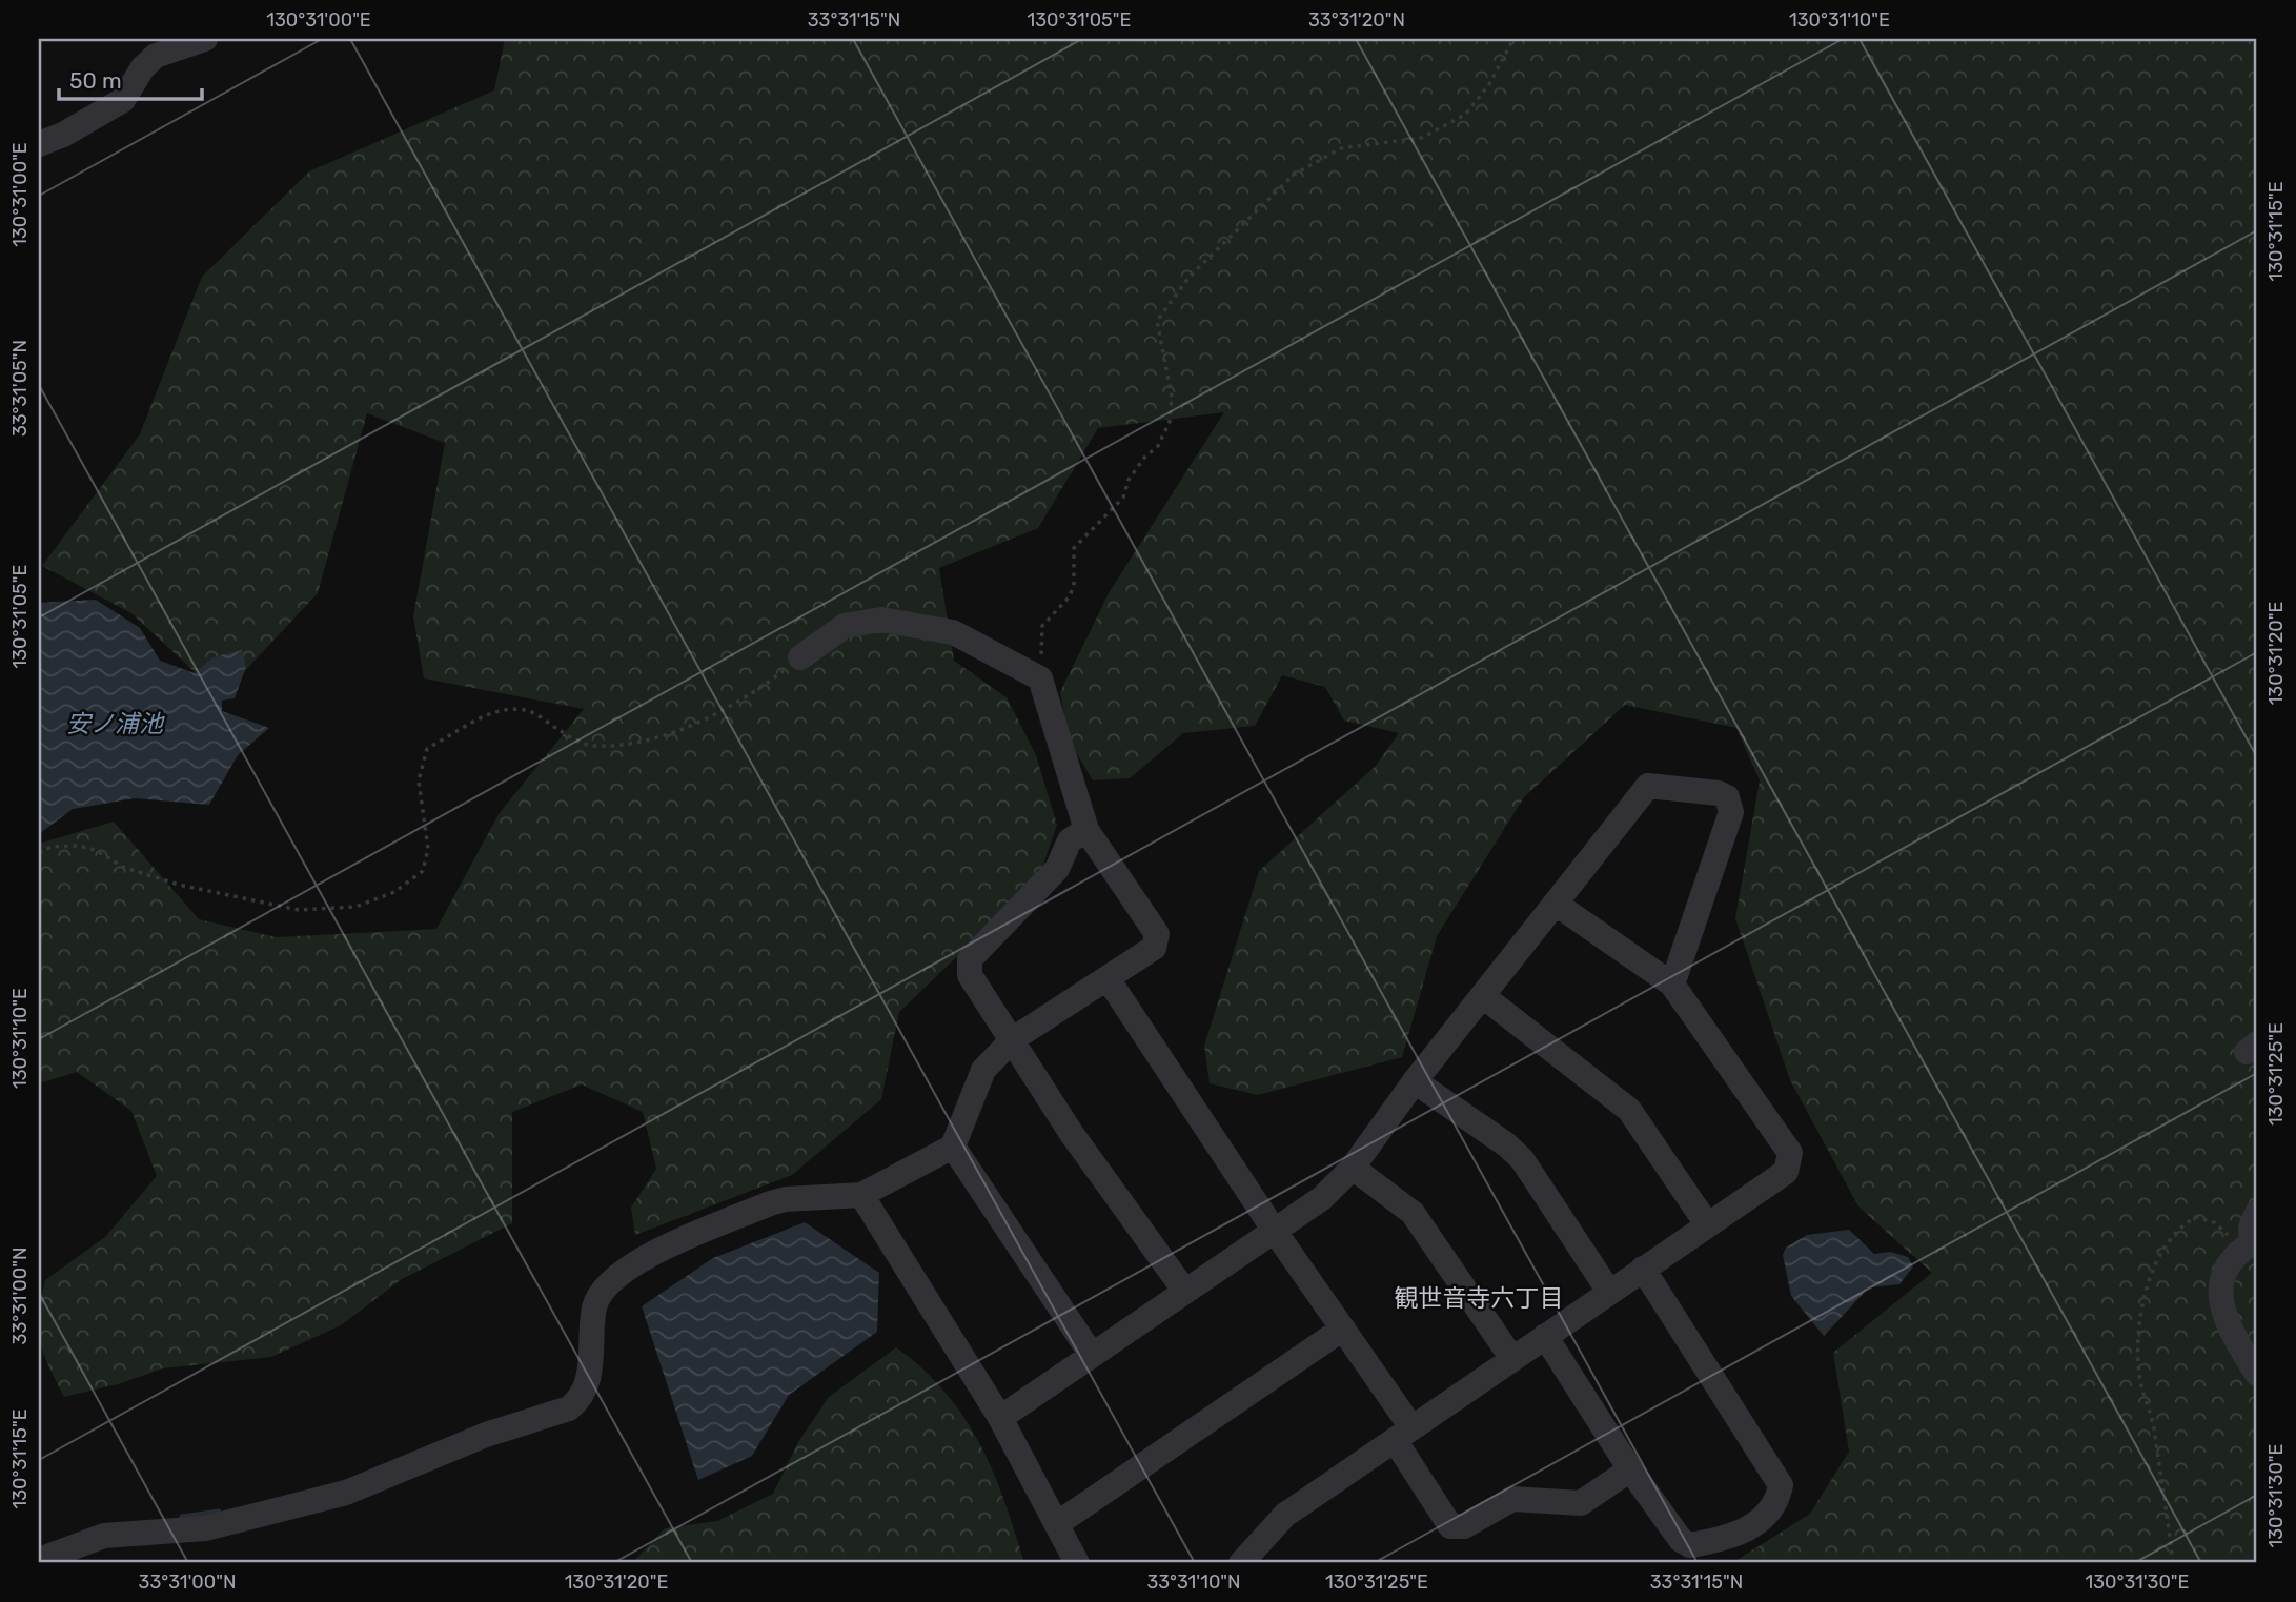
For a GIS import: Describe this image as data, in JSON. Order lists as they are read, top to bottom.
{
  "districts": ["観世音寺六丁目"],
  "water": ["安ノ浦池"],
  "scale_bar": "50 m",
  "coordinates": [
    "130°31'00\"E",
    "33°31'15\"N",
    "130°31'05\"E",
    "33°31'20\"N",
    "130°31'10\"E",
    "130°31'15\"E",
    "33°31'05\"N",
    "130°31'20\"E",
    "130°31'25\"E",
    "33°31'00\"N",
    "130°31'30\"E",
    "33°31'10\"N"
  ]
}
